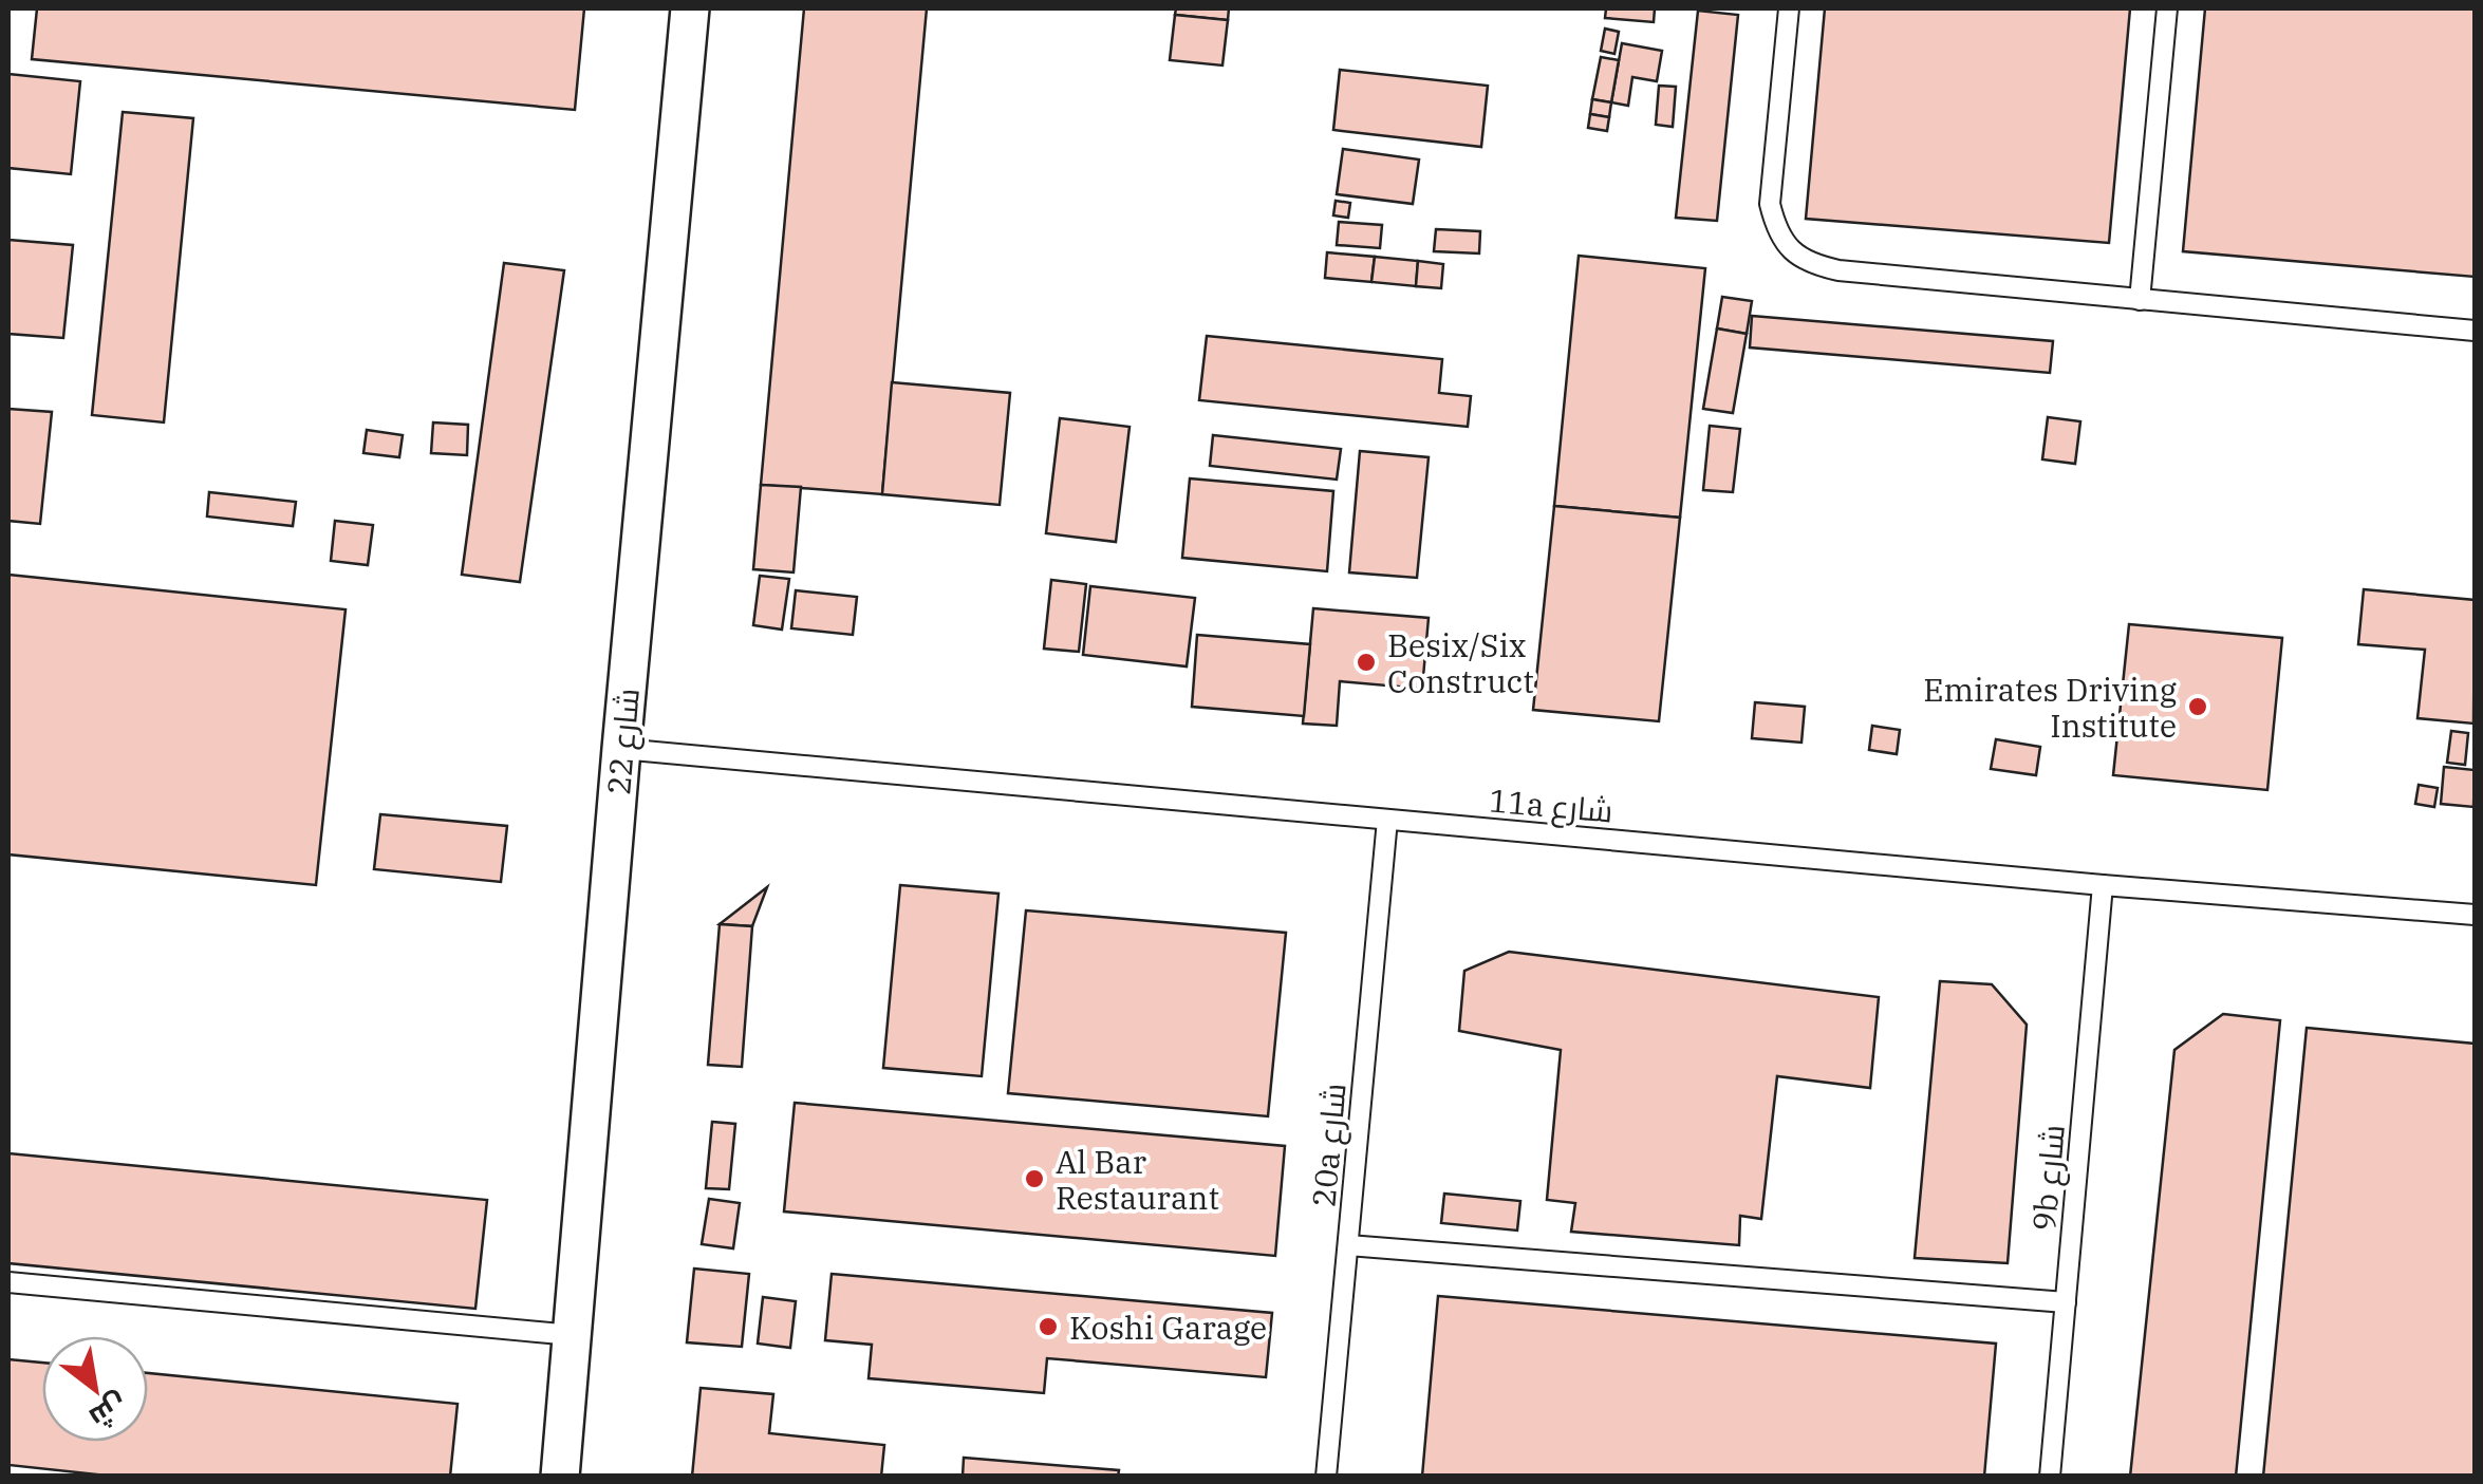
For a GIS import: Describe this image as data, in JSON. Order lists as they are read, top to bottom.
{
  "streets": {
    "street": ["شارع 22"],
    "lane": ["11a شارع", "20a شارع", "9b شارع"]
  },
  "crossings": [
    ["شارع 22", "11a شارع"],
    ["11a شارع", "20a شارع"],
    ["11a شارع", "9b شارع"]
  ],
  "places": [
    "Besix/Six Construct",
    "Emirates Driving Institute",
    "Al Bar Restaurant",
    "Koshi Garage"
  ],
  "north": "bottom right"
}
